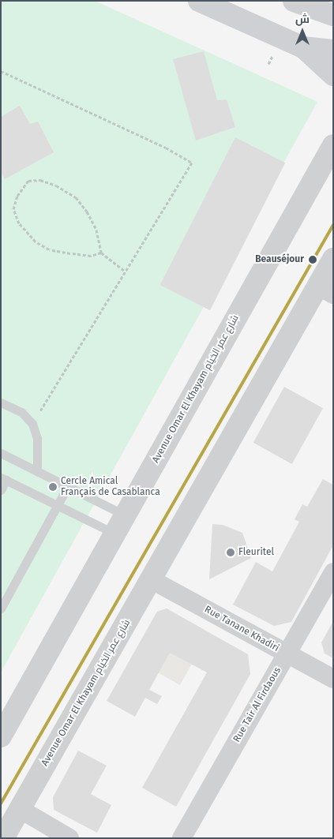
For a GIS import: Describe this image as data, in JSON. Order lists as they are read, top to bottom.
{
  "streets": {
    "street": ["Avenue Omar El Khayam شارع عمر الخيام", "Rue Tanane Khadiri", "Rue Tair Al Firdaous"]
  },
  "crossings": [
    ["Avenue Omar El Khayam شارع عمر الخيام", "Rue Tanane Khadiri"],
    ["Rue Tanane Khadiri", "Rue Tair Al Firdaous"]
  ],
  "places": ["Beauséjour", "Cercle Amical Français de Casablanca", "Fleuritel"],
  "north": "top"
}
